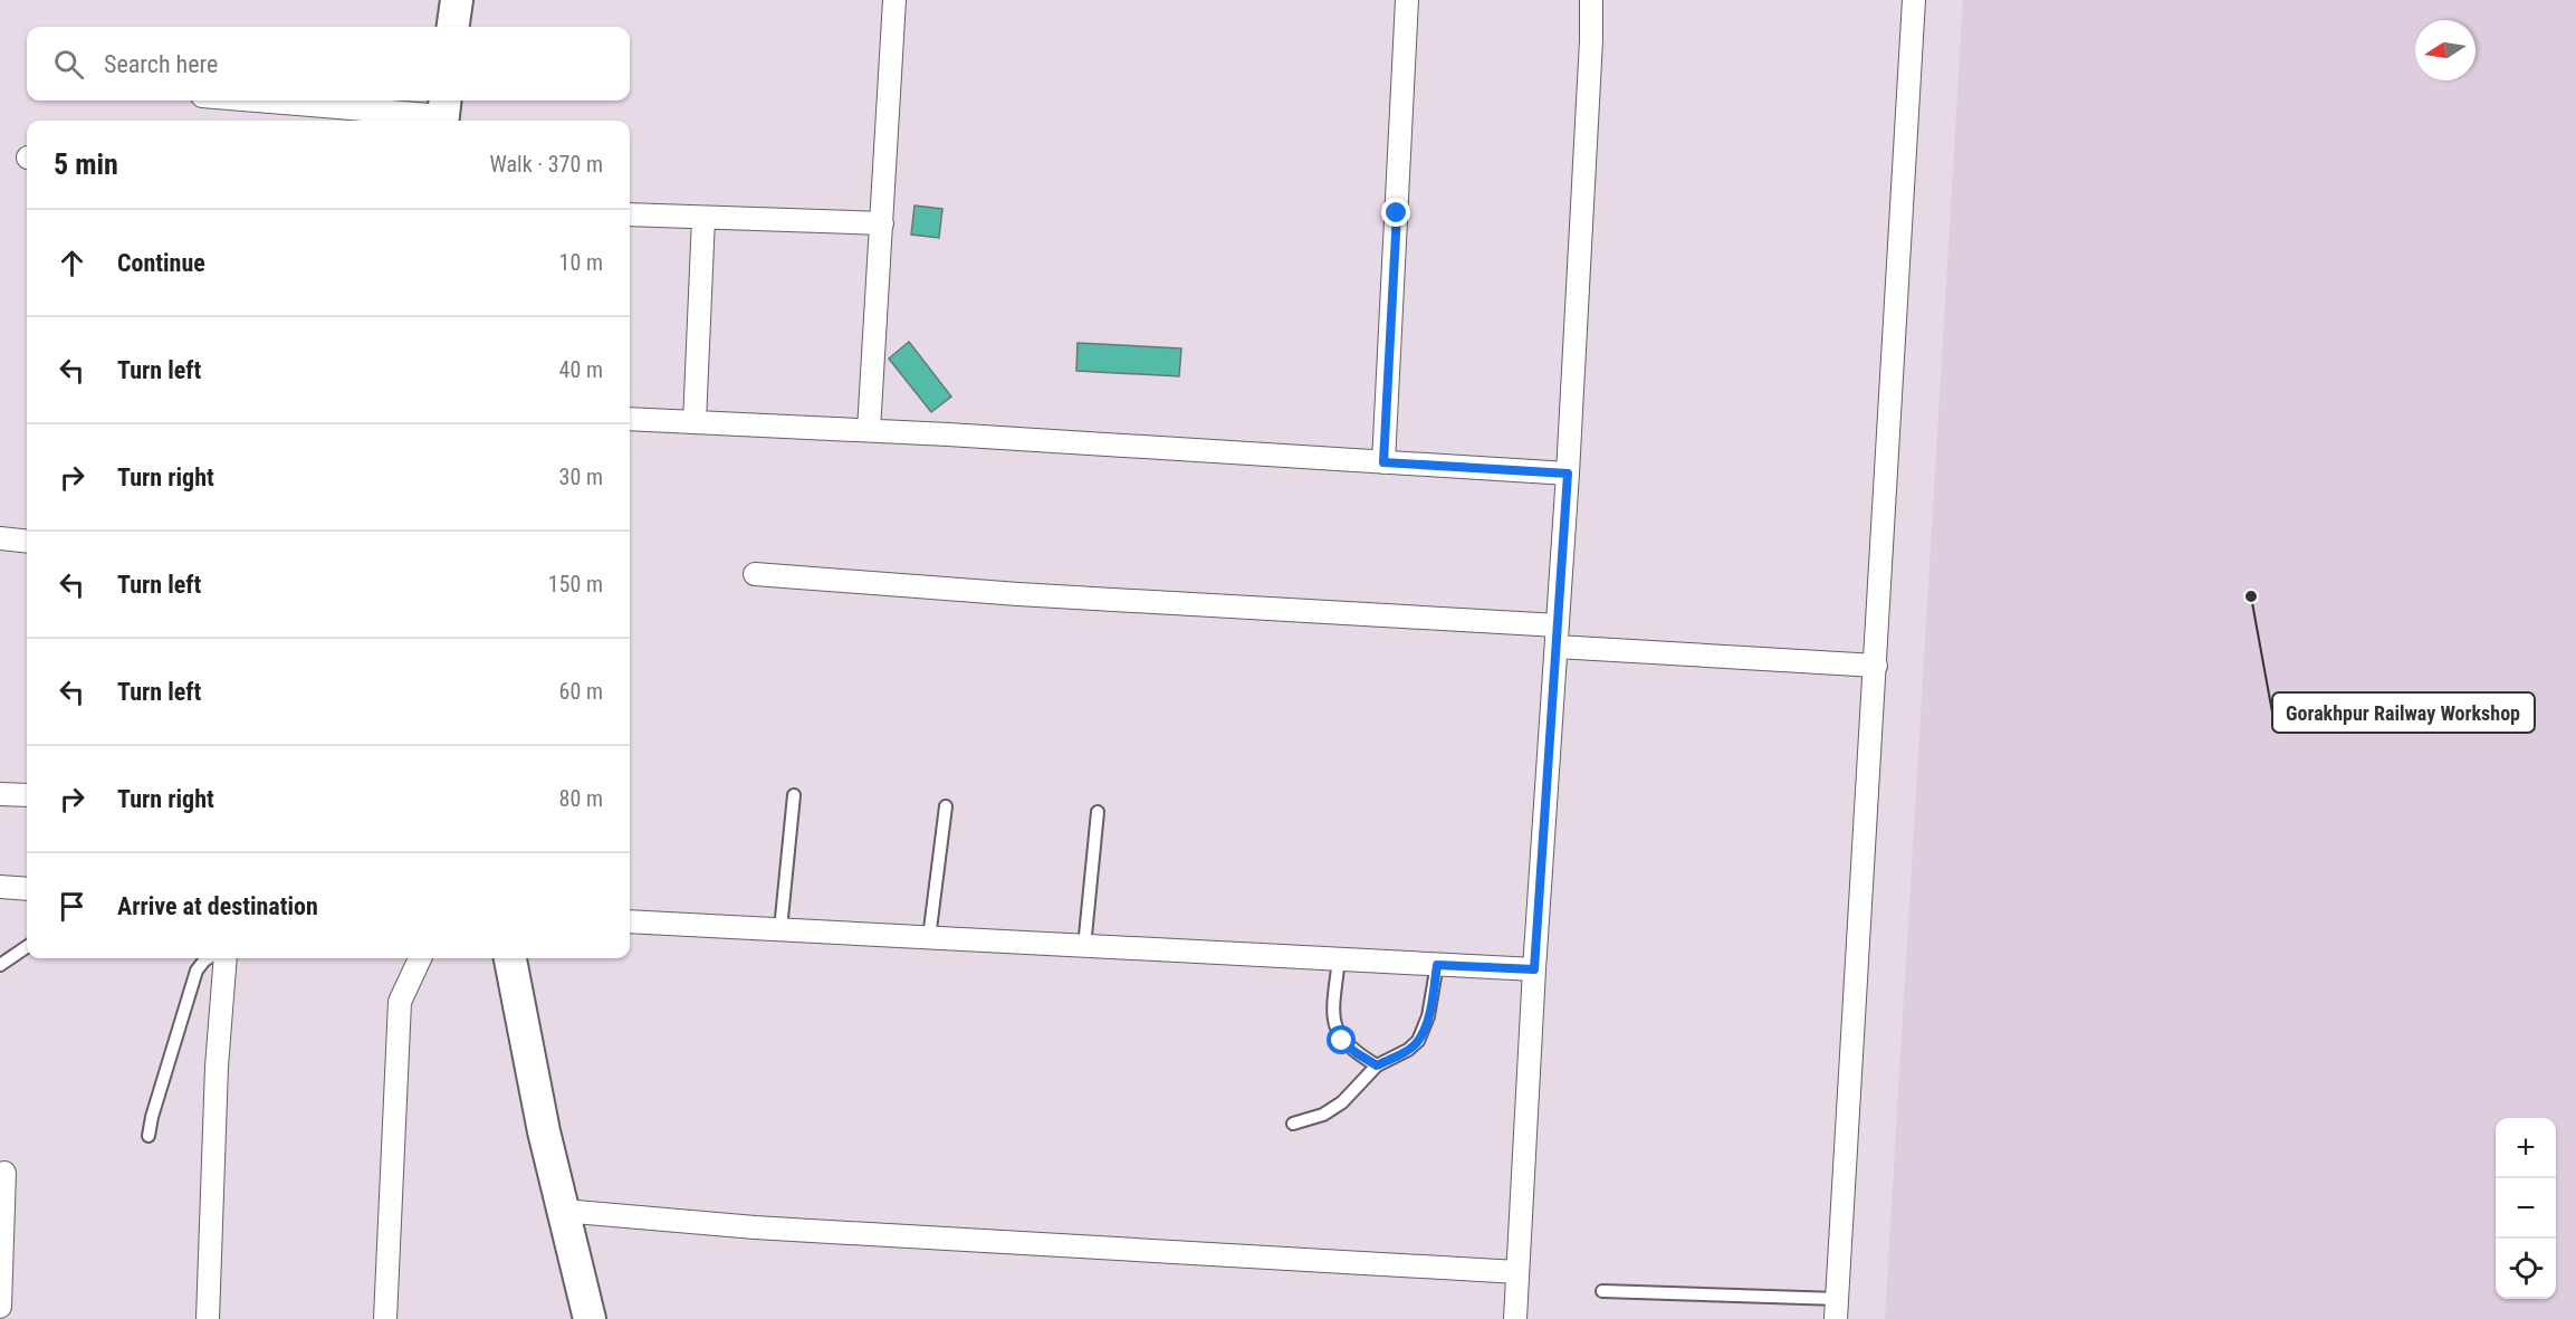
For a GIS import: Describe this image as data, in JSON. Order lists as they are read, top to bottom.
{
  "places": ["Gorakhpur Railway Workshop"],
  "north": "left",
  "page": {
    "search": "Search here",
    "heading": ["5 min", "Walk · 370 m"],
    "list": [
      ["Continue", "10 m"],
      ["Turn left", "40 m"],
      ["Turn right", "30 m"],
      ["Turn left", "150 m"],
      ["Turn left", "60 m"],
      ["Turn right", "80 m"],
      "Arrive at destination"
    ],
    "map_buttons": ["+", "−"]
  }
}
